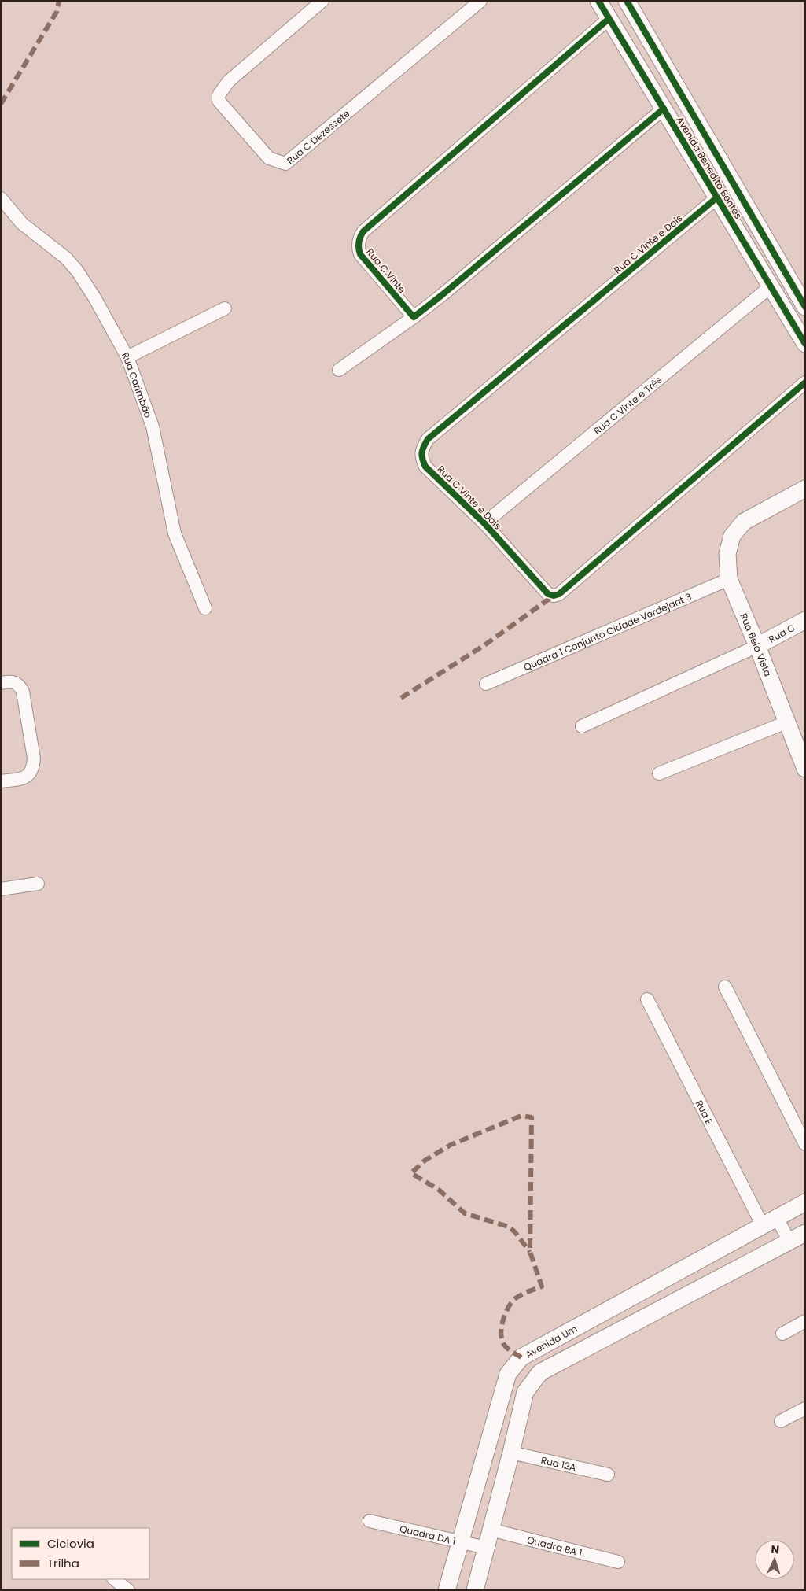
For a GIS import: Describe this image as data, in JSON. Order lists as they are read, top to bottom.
{
  "streets": {
    "street": [
      "Rua C Dezessete",
      "Avenida Benedito Bentes",
      "Rua C Vinte e Dois",
      "Rua C Vinte",
      "Rua Carimbão",
      "Rua C Vinte e Três",
      "Quadra 1 Conjunto Cidade Verdejant 3",
      "Rua C",
      "Rua Bela Vista",
      "Rua E",
      "Avenida Um",
      "Rua 12A",
      "Quadra DA 1",
      "Quadra BA 1"
    ]
  },
  "crossings": [
    ["Avenida Benedito Bentes", "Rua C Vinte e Dois"],
    ["Avenida Benedito Bentes", "Rua C Vinte"],
    ["Avenida Benedito Bentes", "Rua C Vinte e Três"],
    ["Rua C Vinte e Dois", "Rua C Vinte e Três"],
    ["Quadra 1 Conjunto Cidade Verdejant 3", "Rua Bela Vista"],
    ["Rua C", "Rua Bela Vista"],
    ["Rua E", "Avenida Um"],
    ["Avenida Um", "Quadra DA 1"]
  ],
  "legend": ["Ciclovia", "Trilha"],
  "north": "top"
}
